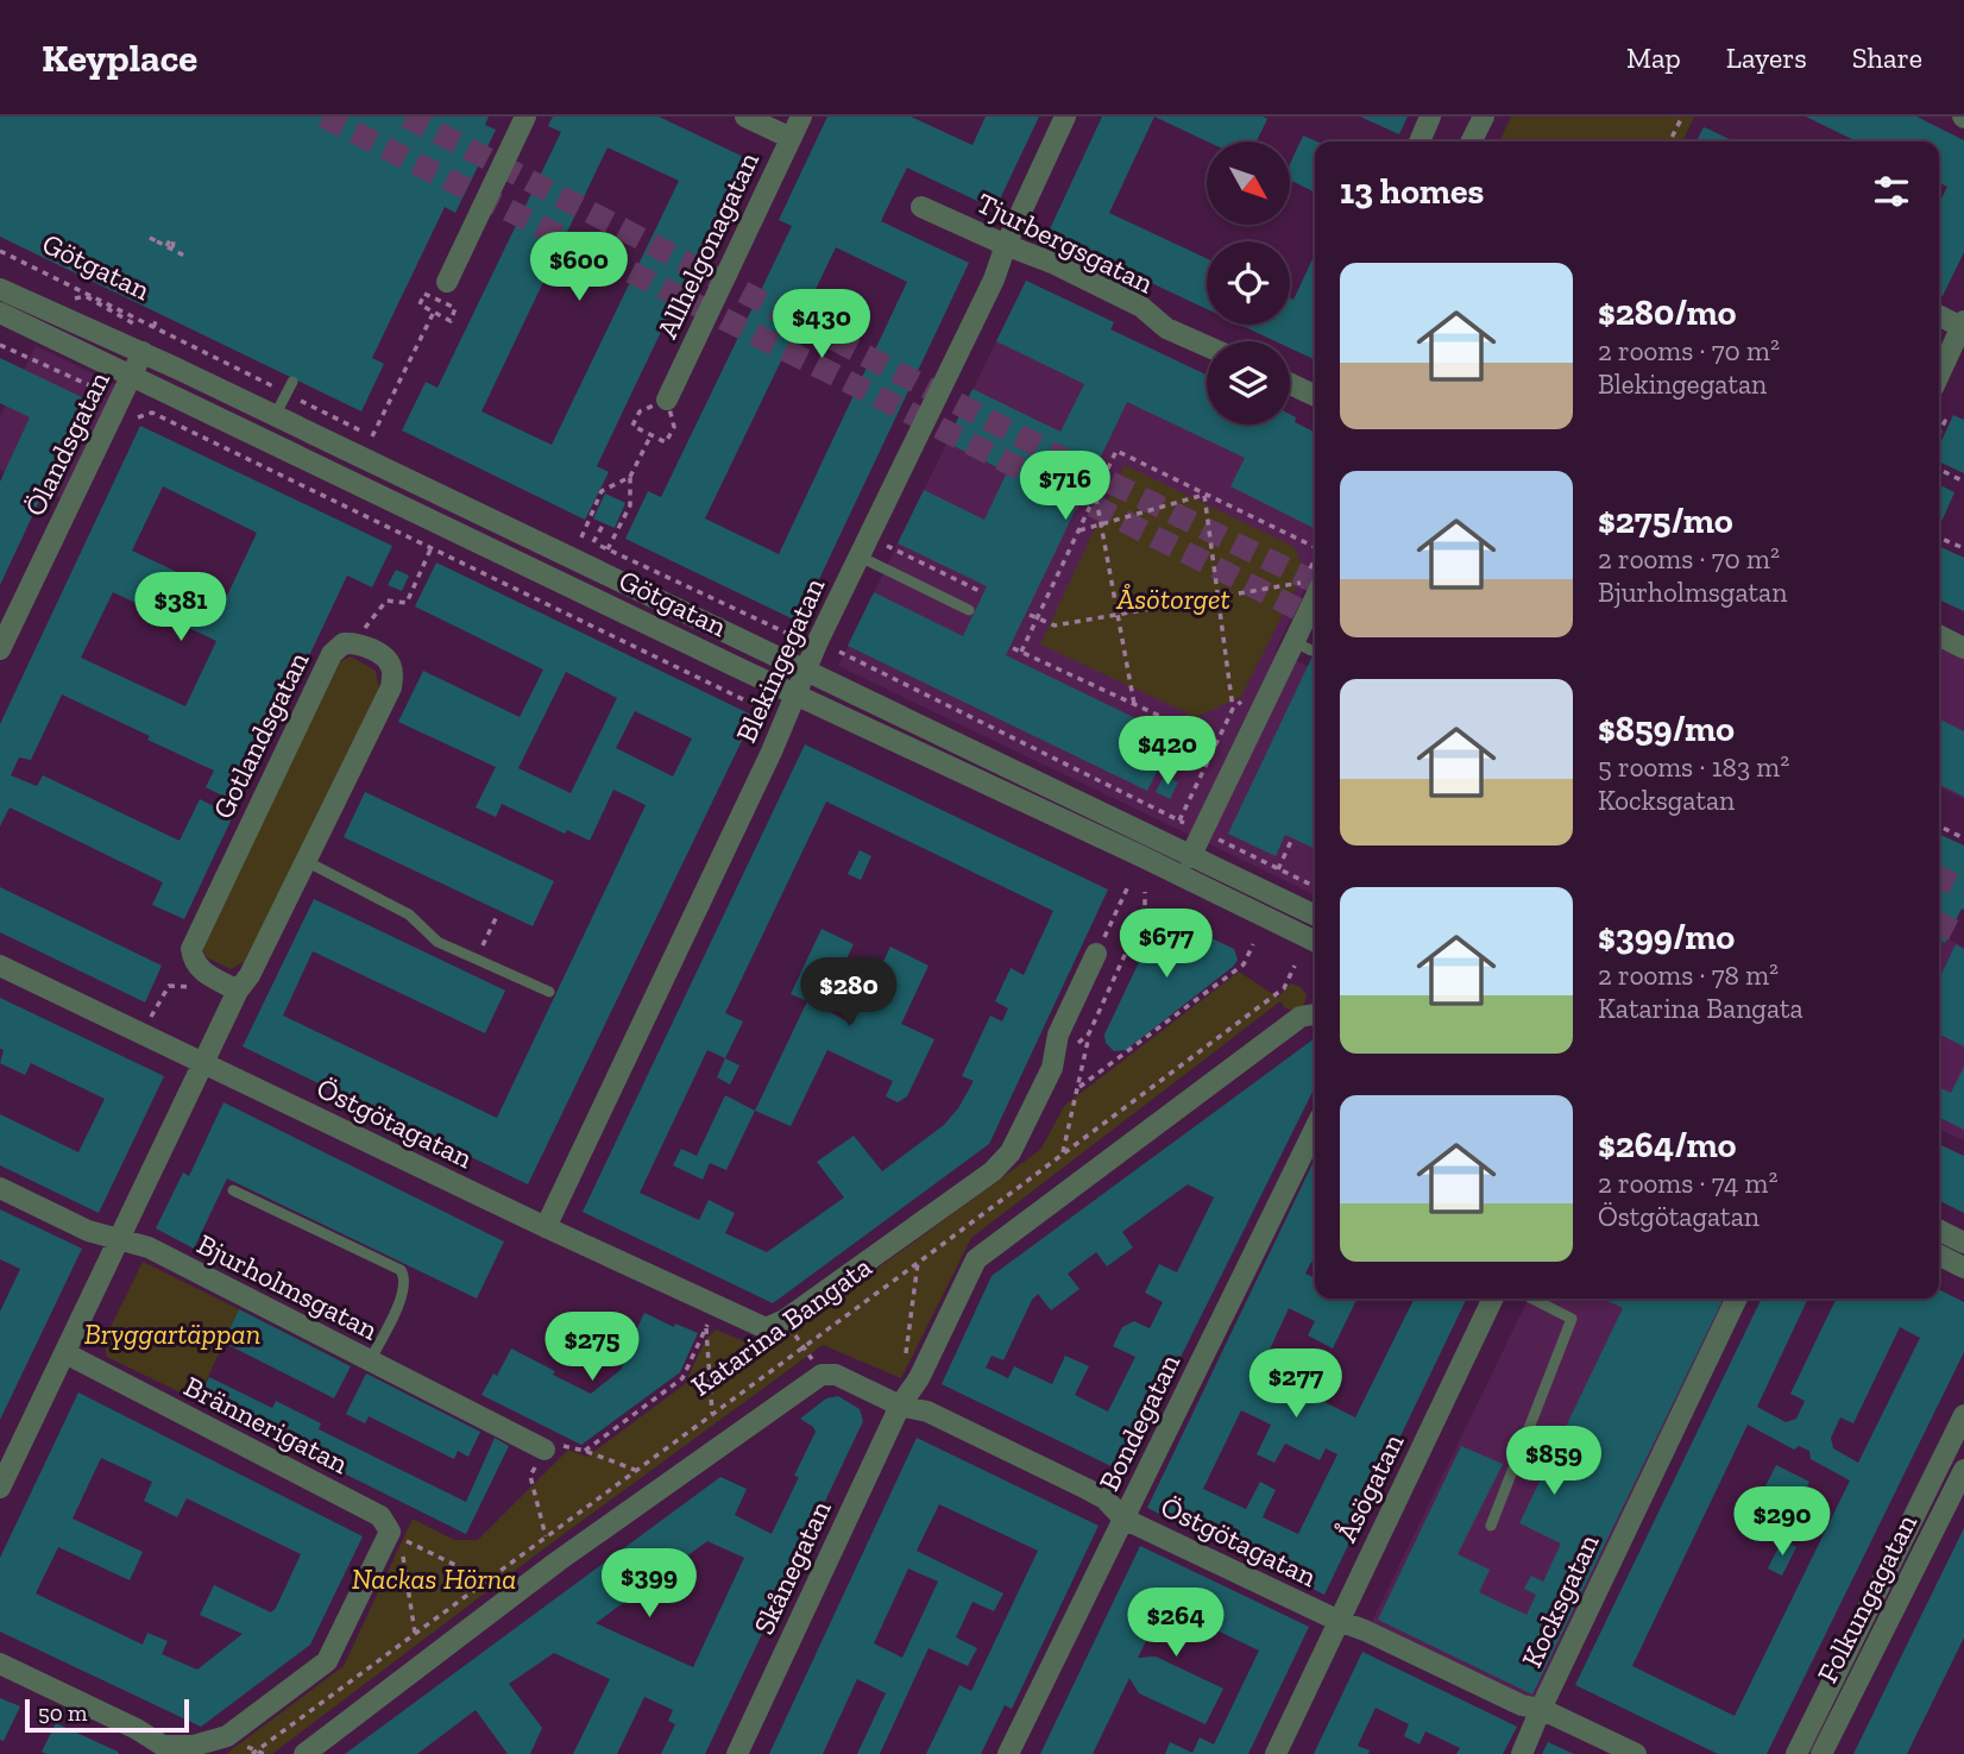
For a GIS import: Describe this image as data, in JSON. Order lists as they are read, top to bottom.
{
  "streets": {
    "street": [
      "Tjurbergsgatan",
      "Allhelgonagatan",
      "Götgatan",
      "Ölandsgatan",
      "Blekingegatan",
      "Gotlandsgatan",
      "Östgötagatan",
      "Bjurholmsgatan",
      "Katarina Bangata",
      "Bondegatan",
      "Brännerigatan",
      "Åsögatan",
      "Skånegatan",
      "Folkungagatan",
      "Kocksgatan"
    ]
  },
  "crossings": [
    ["Tjurbergsgatan", "Blekingegatan"],
    ["Götgatan", "Ölandsgatan"],
    ["Götgatan", "Blekingegatan"],
    ["Blekingegatan", "Östgötagatan"],
    ["Gotlandsgatan", "Östgötagatan"],
    ["Gotlandsgatan", "Bjurholmsgatan"],
    ["Gotlandsgatan", "Brännerigatan"],
    ["Östgötagatan", "Katarina Bangata"],
    ["Östgötagatan", "Bondegatan"],
    ["Östgötagatan", "Åsögatan"],
    ["Östgötagatan", "Skånegatan"],
    ["Östgötagatan", "Kocksgatan"]
  ],
  "parks": ["Åsötorget", "Bryggartäppan", "Nackas Hörna"],
  "scale_bar": "50 m",
  "north": "bottom right",
  "page": {
    "header": "Keyplace",
    "nav": ["Map", "Layers", "Share"],
    "heading": "13 homes",
    "price": [
      "$600",
      "$430",
      "$716",
      "$381",
      "$420",
      "$677",
      "$280",
      "$275",
      "$277",
      "$859",
      "$290",
      "$399",
      "$264"
    ],
    "list": [
      {
        "name": "$280/mo",
        "note": "2 rooms · 70 m² · Blekingegatan"
      },
      {
        "name": "$275/mo",
        "note": "2 rooms · 70 m² · Bjurholmsgatan"
      },
      {
        "name": "$859/mo",
        "note": "5 rooms · 183 m² · Kocksgatan"
      },
      {
        "name": "$399/mo",
        "note": "2 rooms · 78 m² · Katarina Bangata"
      },
      {
        "name": "$264/mo",
        "note": "2 rooms · 74 m² · Östgötagatan"
      }
    ],
    "scale": "50 m"
  }
}
